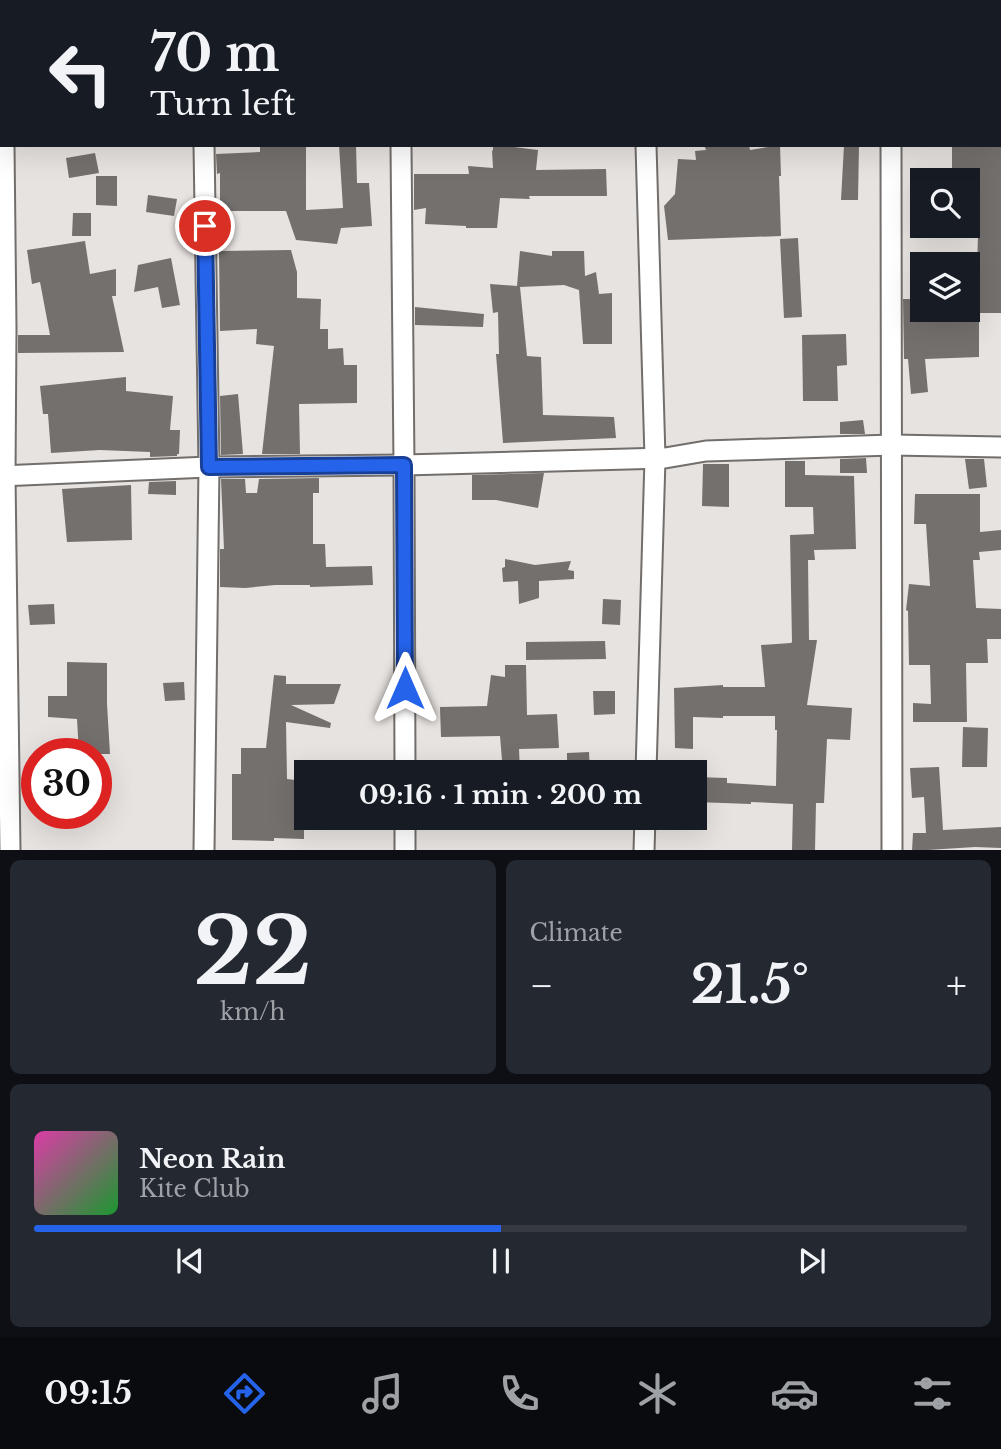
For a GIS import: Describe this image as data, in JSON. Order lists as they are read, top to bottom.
{
  "page": {
    "turn": ["70 m", "Turn left"],
    "limit": "30",
    "trip": "09:16 · 1 min · 200 m",
    "tile": [
      ["22", "km/h"],
      "Climate"
    ],
    "heat": ["−", "21.5°", "+"],
    "song": ["Neon Rain", "Kite Club"],
    "tabs": "09:15"
  }
}
